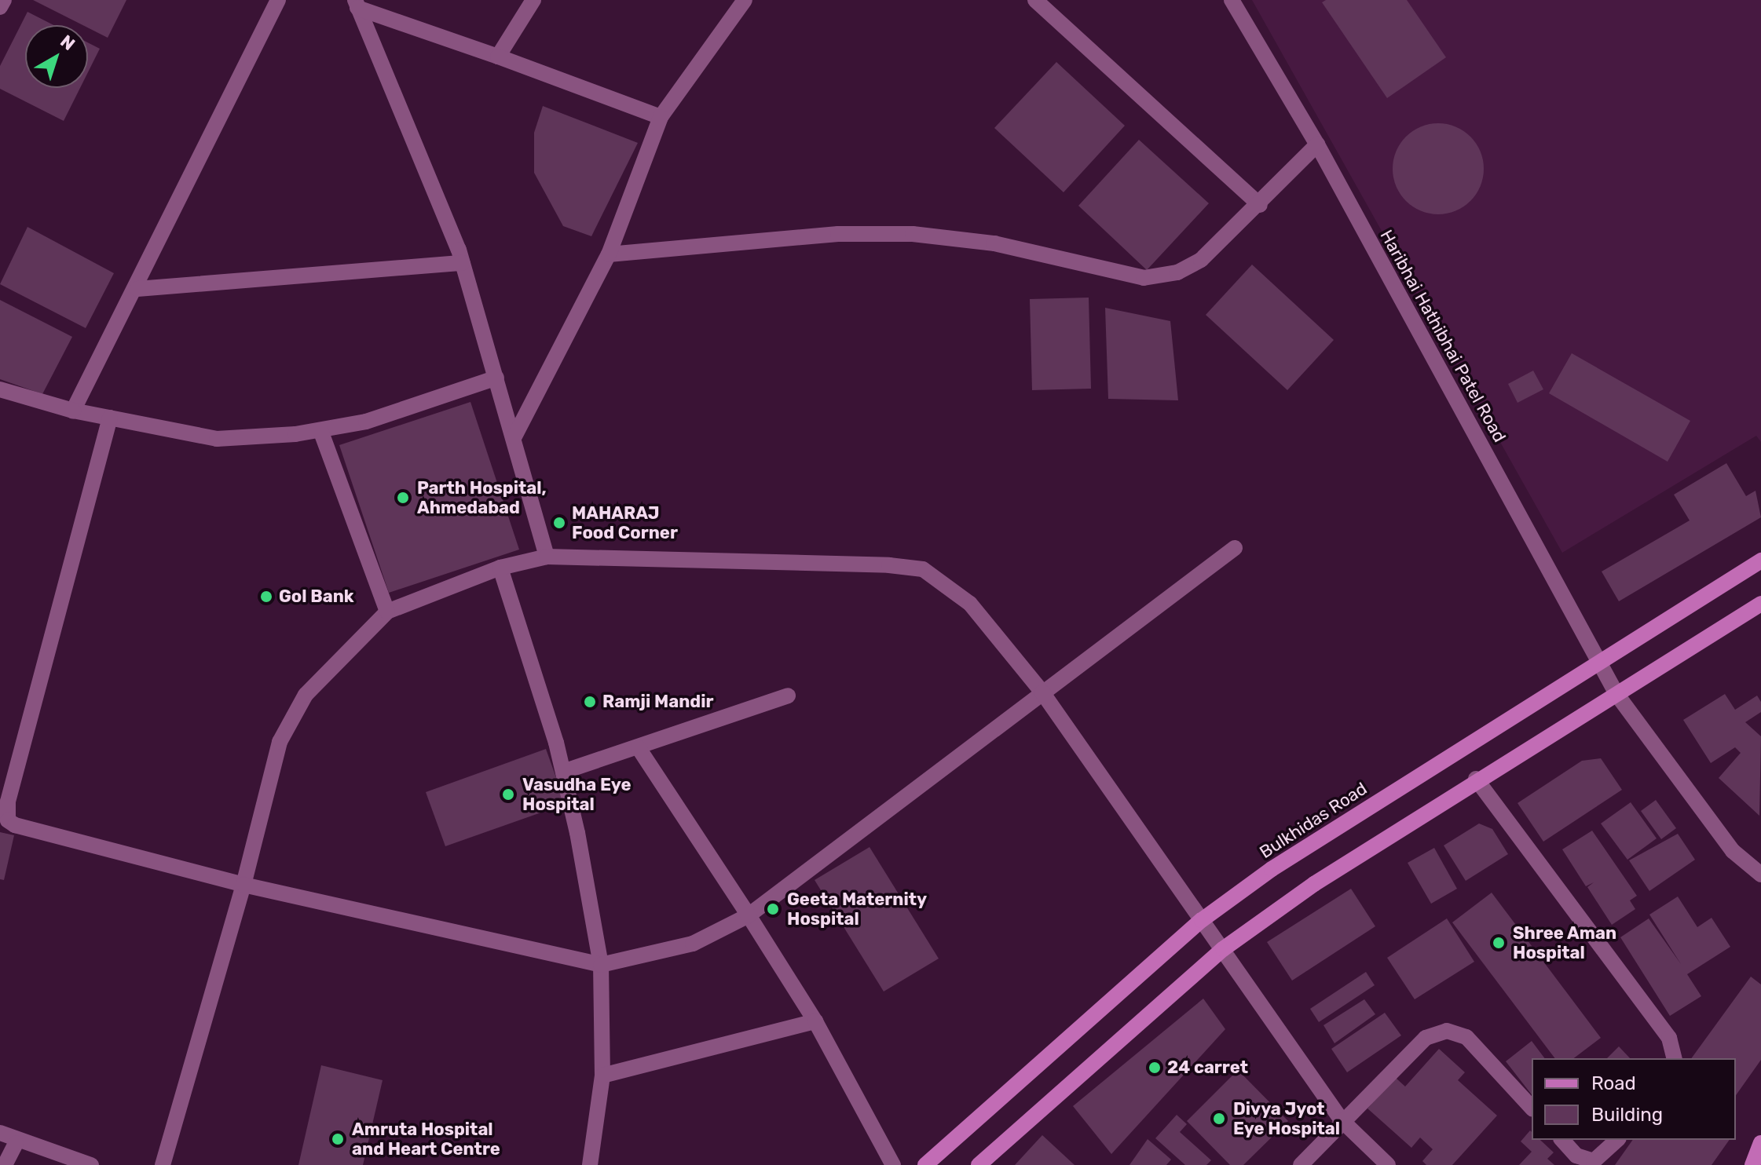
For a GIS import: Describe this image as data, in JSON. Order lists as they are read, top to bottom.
{
  "streets": {
    "street": ["Haribhai Hathibhai Patel Road", "Bulkhidas Road"]
  },
  "crossings": [
    ["Haribhai Hathibhai Patel Road", "Bulkhidas Road"]
  ],
  "places": [
    "Parth Hospital, Ahmedabad",
    "MAHARAJ Food Corner",
    "Gol Bank",
    "Ramji Mandir",
    "Vasudha Eye Hospital",
    "Geeta Maternity Hospital",
    "Shree Aman Hospital",
    "24 carret",
    "Divya Jyot Eye Hospital",
    "Amruta Hospital and Heart Centre"
  ],
  "legend": ["Road", "Building"],
  "north": "top right"
}
